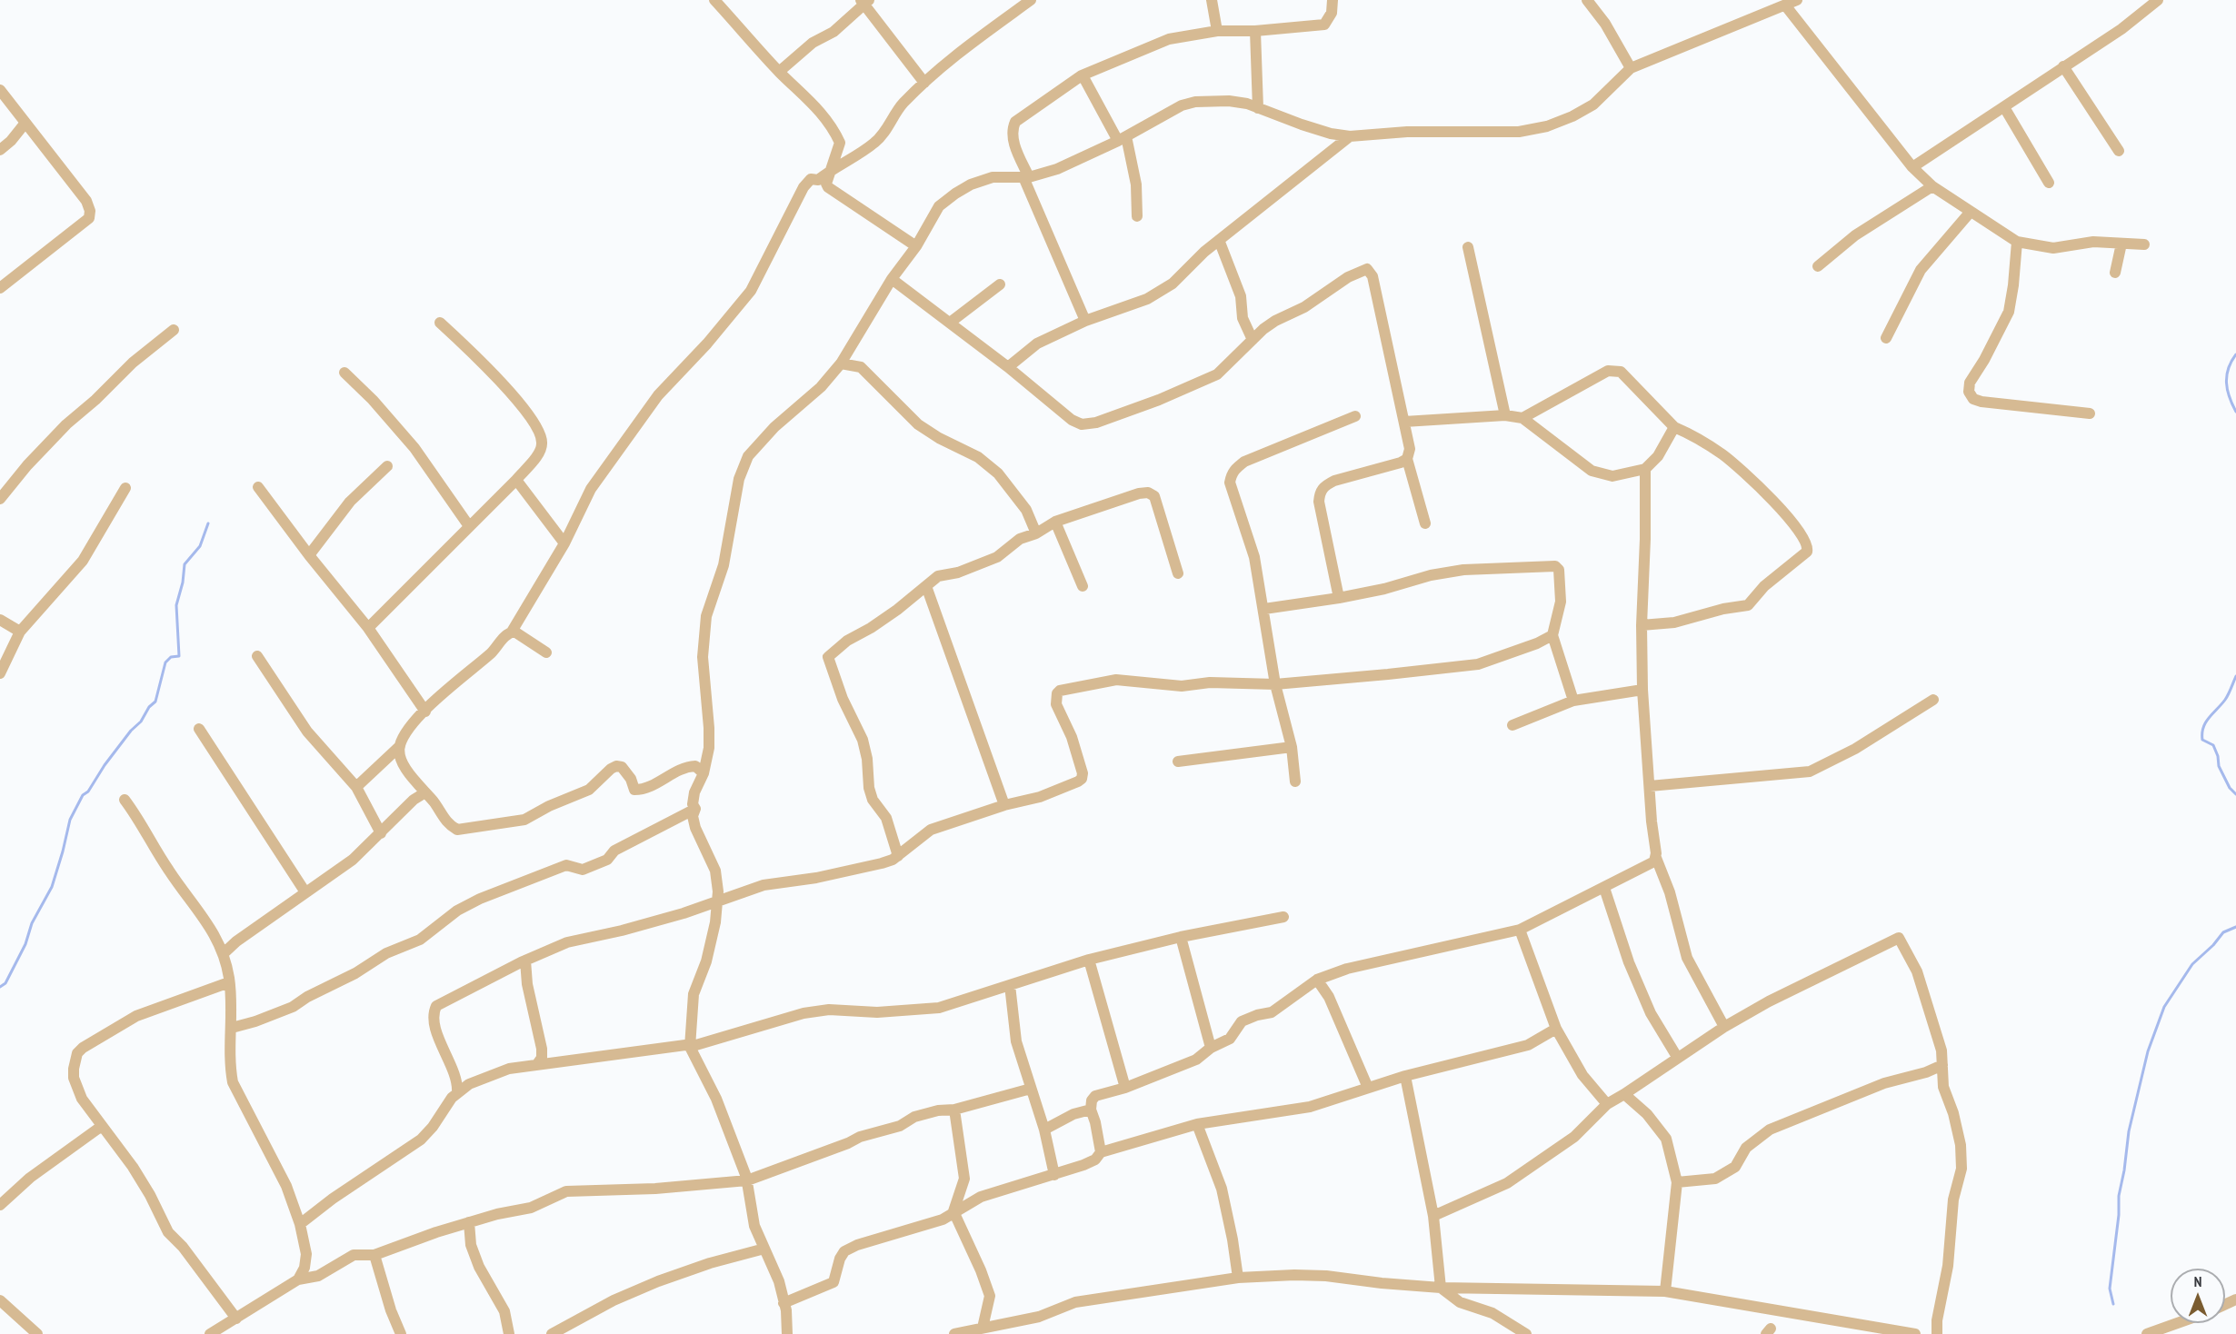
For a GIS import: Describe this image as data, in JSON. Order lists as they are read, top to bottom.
{
  "north": "top"
}
